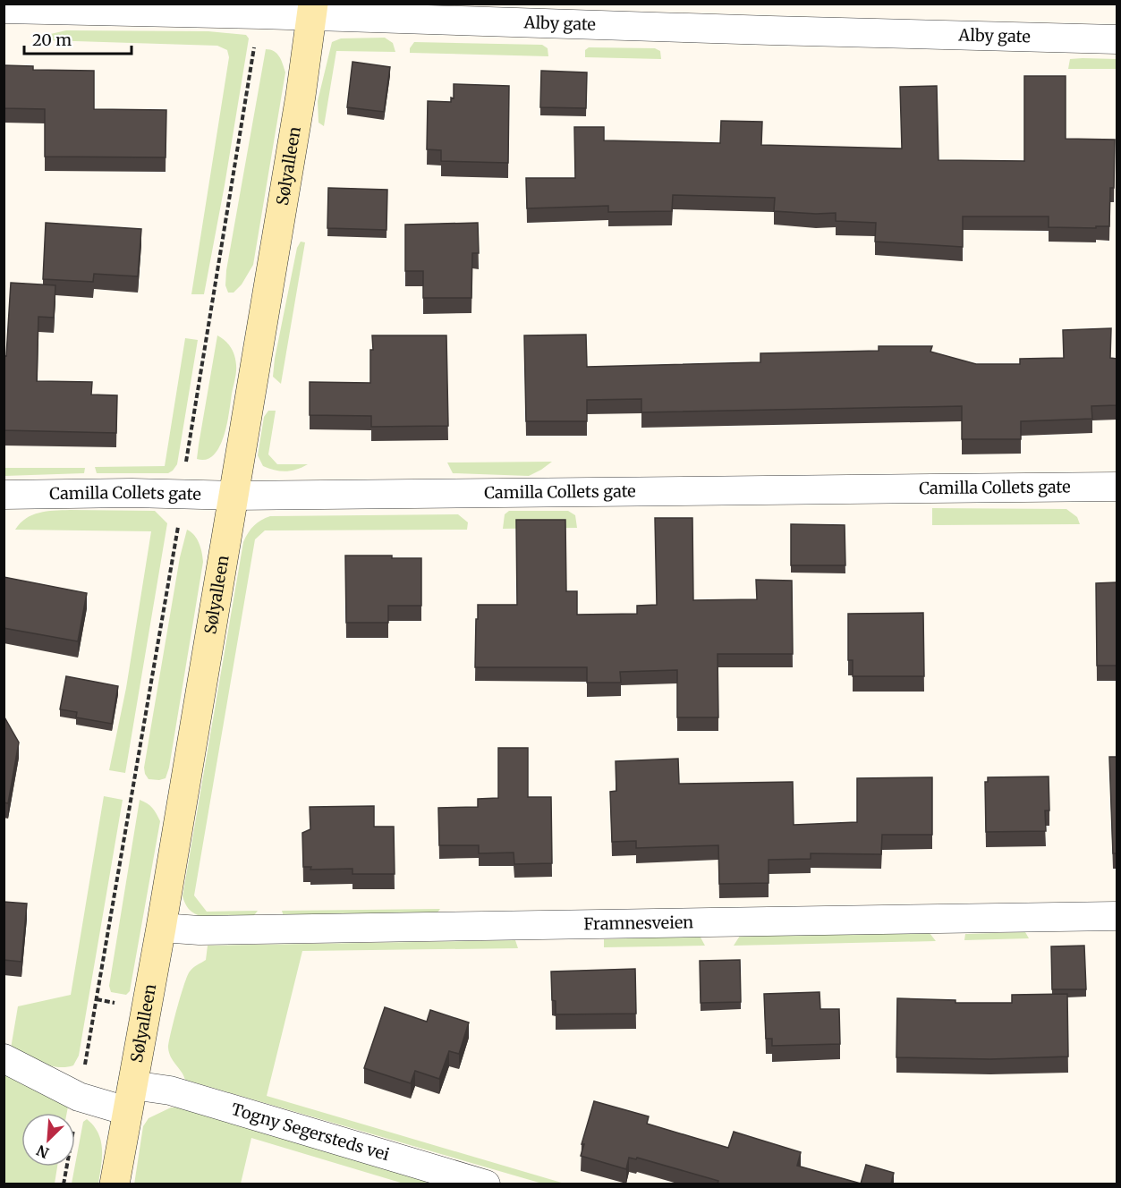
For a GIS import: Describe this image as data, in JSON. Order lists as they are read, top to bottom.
{
  "streets": {
    "street": [
      "Alby gate",
      "Sølyalleen",
      "Camilla Collets gate",
      "Framnesveien",
      "Togny Segersteds vei"
    ]
  },
  "crossings": [
    ["Alby gate", "Sølyalleen"],
    ["Sølyalleen", "Camilla Collets gate"],
    ["Sølyalleen", "Framnesveien"],
    ["Sølyalleen", "Togny Segersteds vei"]
  ],
  "scale_bar": "20 m",
  "north": "bottom left"
}
